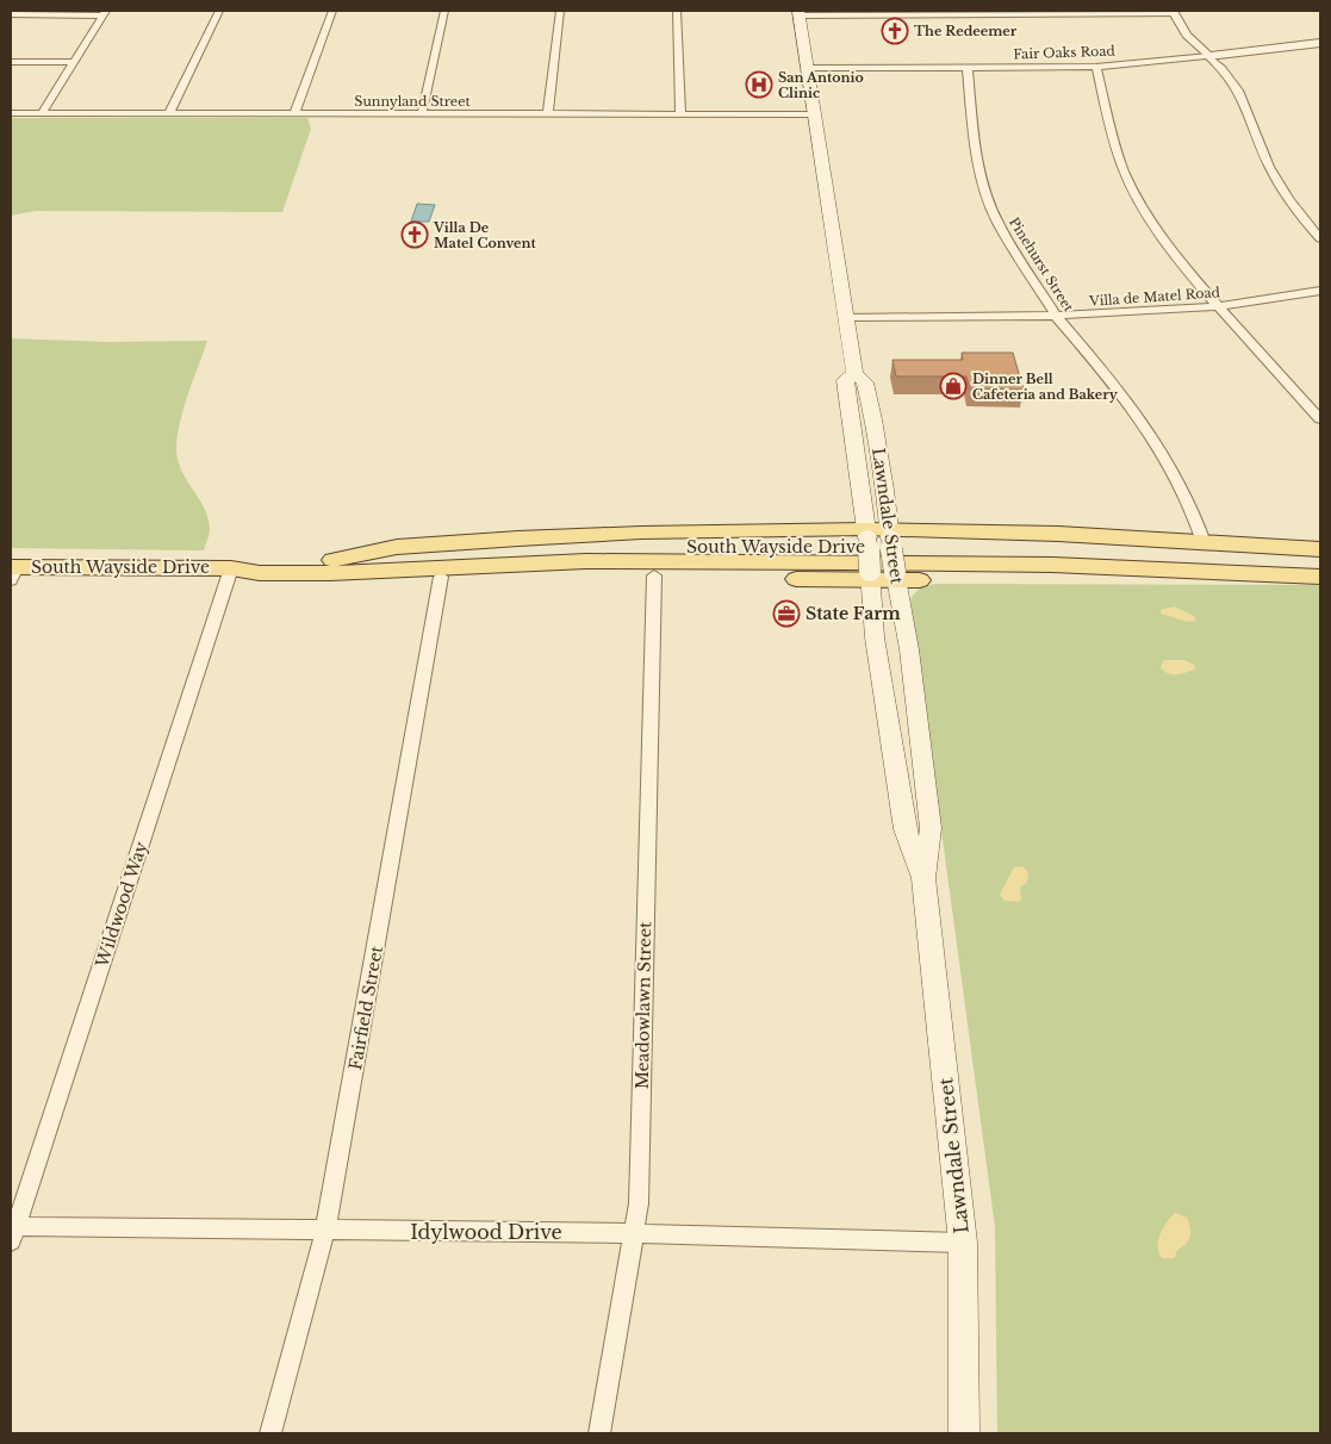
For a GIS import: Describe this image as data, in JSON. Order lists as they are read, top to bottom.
{
  "streets": {
    "main road": ["Lawndale Street", "South Wayside Drive"],
    "street": [
      "Fair Oaks Road",
      "Sunnyland Street",
      "Pinehurst Street",
      "Villa de Matel Road",
      "Wildwood Way",
      "Meadowlawn Street",
      "Fairfield Street",
      "Idylwood Drive"
    ]
  },
  "crossings": [
    ["Fair Oaks Road", "Pinehurst Street"],
    ["Fair Oaks Road", "Lawndale Street"],
    ["Sunnyland Street", "Lawndale Street"],
    ["Pinehurst Street", "Villa de Matel Road"],
    ["Villa de Matel Road", "Lawndale Street"],
    ["Lawndale Street", "Idylwood Drive"],
    ["South Wayside Drive", "Wildwood Way"],
    ["Wildwood Way", "Idylwood Drive"],
    ["Meadowlawn Street", "Idylwood Drive"],
    ["Fairfield Street", "Idylwood Drive"]
  ],
  "places": {
    "church": ["The Redeemer", "Villa De Matel Convent"],
    "hospital": ["San Antonio Clinic"],
    "shop": ["Dinner Bell Cafeteria and Bakery"],
    "office": ["State Farm"]
  }
}
